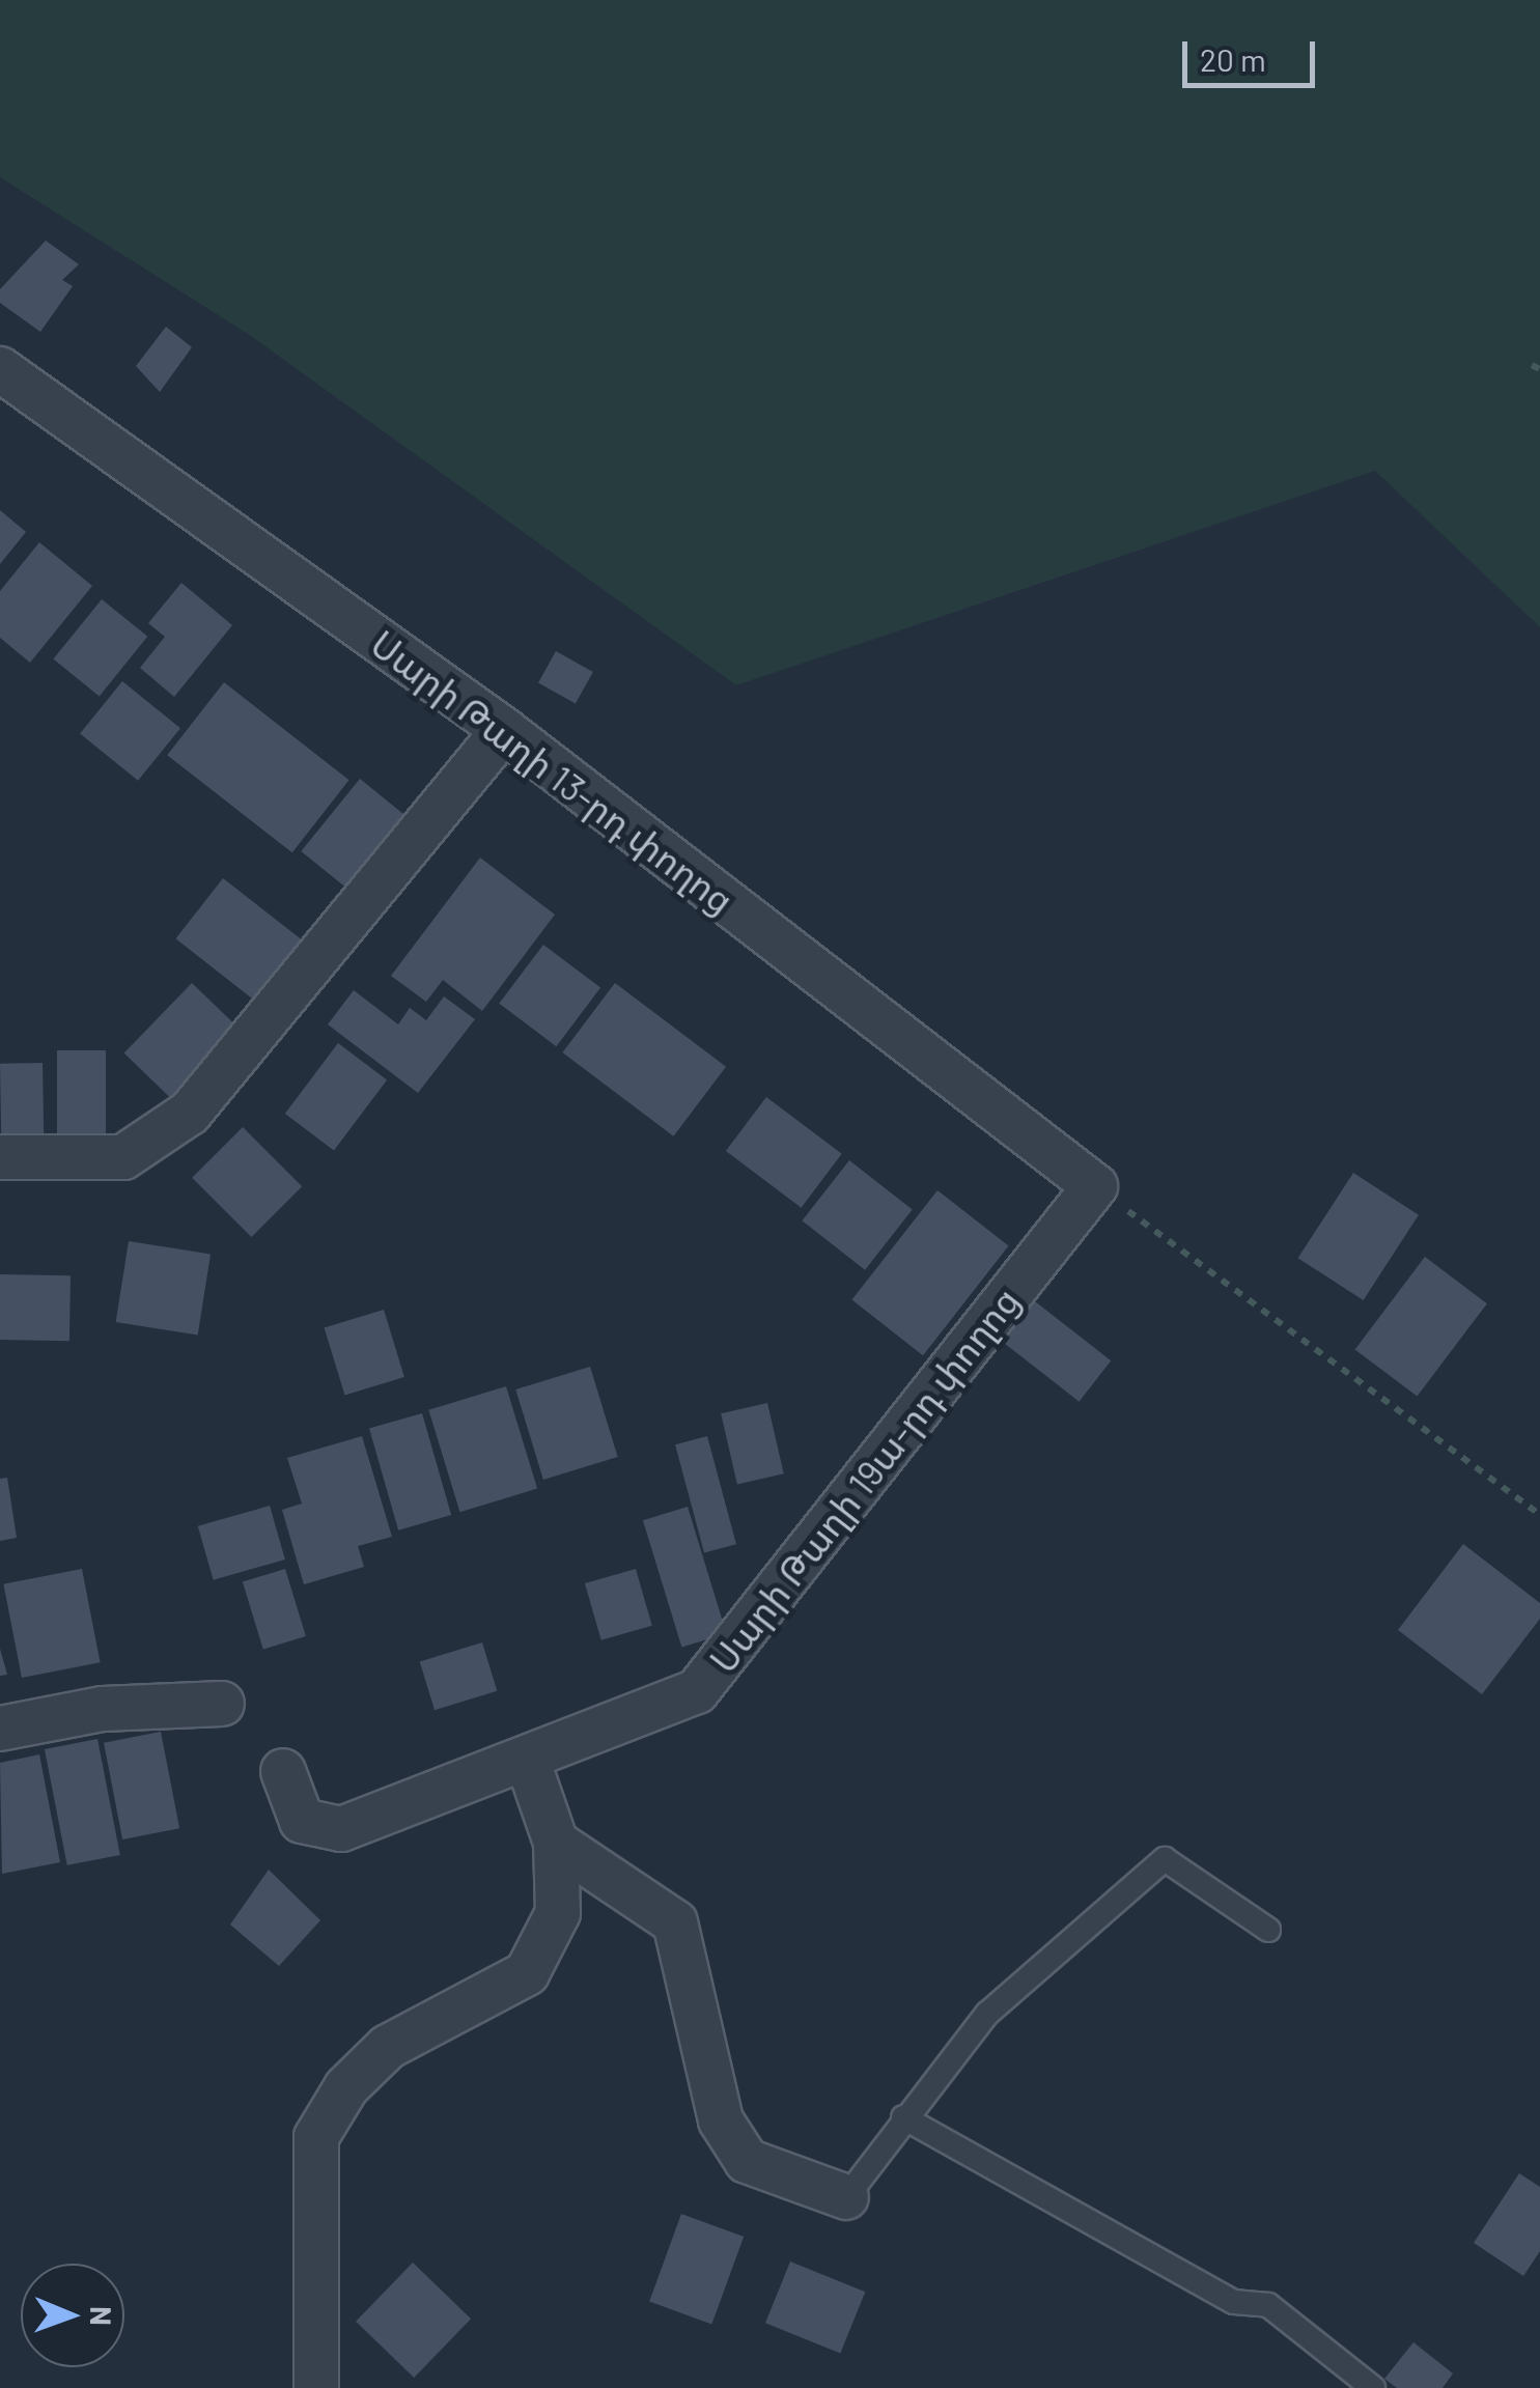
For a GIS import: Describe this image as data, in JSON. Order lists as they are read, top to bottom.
{
  "streets": {
    "street": ["Սարի Թաղի 13-րդ փողոց", "Սարի Թաղի 19ա-րդ փողոց"]
  },
  "crossings": [
    ["Սարի Թաղի 13-րդ փողոց", "Սարի Թաղի 19ա-րդ փողոց"]
  ],
  "scale_bar": "20 m",
  "north": "right"
}
